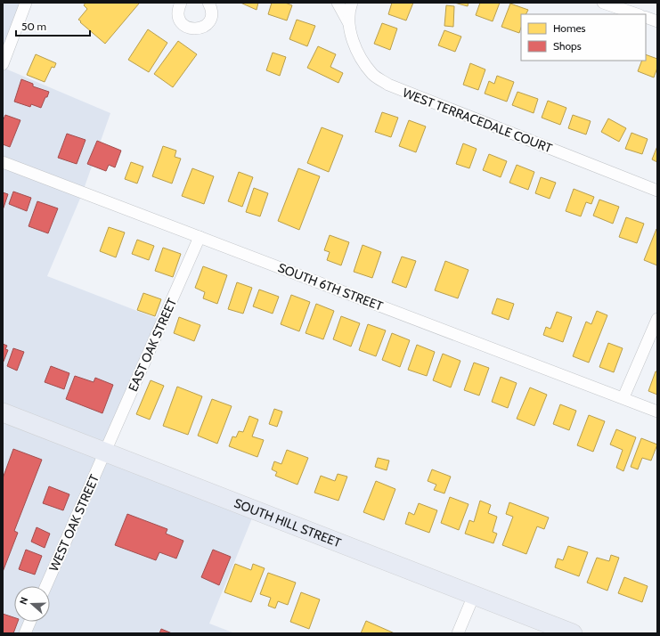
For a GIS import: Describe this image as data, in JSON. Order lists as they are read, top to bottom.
{
  "streets": {
    "main road": ["SOUTH HILL STREET"],
    "street": [
      "WEST TERRACEDALE COURT",
      "SOUTH 6TH STREET",
      "EAST OAK STREET",
      "WEST OAK STREET"
    ]
  },
  "crossings": [
    ["SOUTH 6TH STREET", "EAST OAK STREET"],
    ["EAST OAK STREET", "WEST OAK STREET"],
    ["EAST OAK STREET", "SOUTH HILL STREET"],
    ["WEST OAK STREET", "SOUTH HILL STREET"]
  ],
  "legend": ["Homes", "Shops"],
  "scale_bar": "50 m",
  "north": "left"
}
